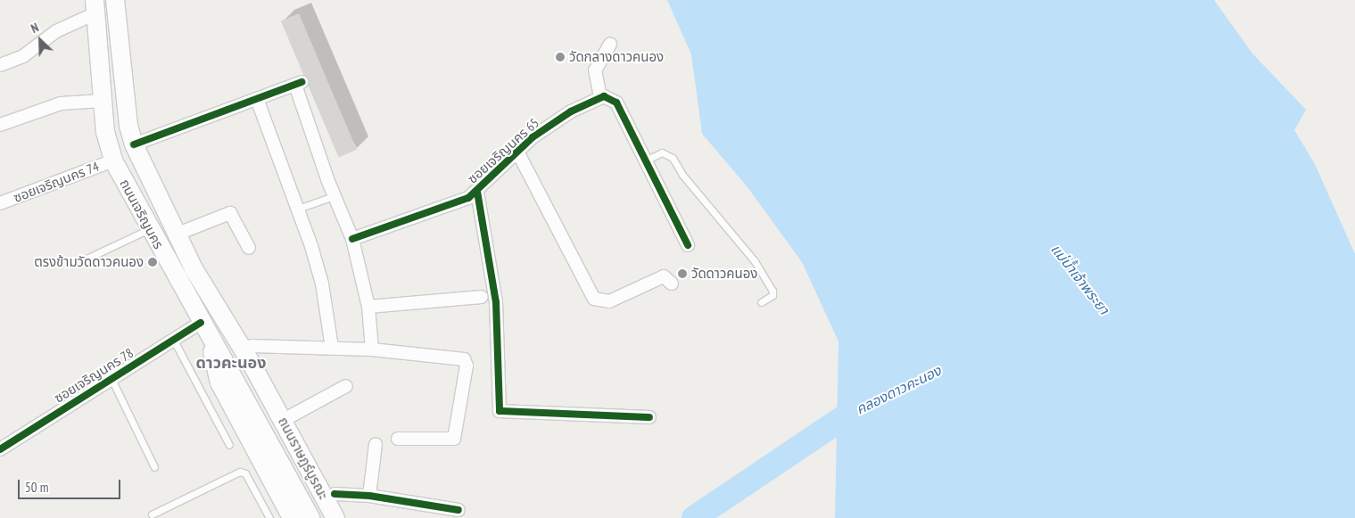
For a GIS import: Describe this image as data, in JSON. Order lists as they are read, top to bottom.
{
  "streets": {
    "main road": ["ถนนเจริญนคร", "ถนนราษฎร์บูรณะ"],
    "street": ["ซอยเจริญนคร 65", "ซอยเจริญนคร 74", "ซอยเจริญนคร 78"]
  },
  "crossings": [
    ["ซอยเจริญนคร 74", "ถนนเจริญนคร"],
    ["ถนนเจริญนคร", "ซอยเจริญนคร 78"],
    ["ถนนเจริญนคร", "ถนนราษฎร์บูรณะ"]
  ],
  "districts": ["ดาวคะนอง"],
  "water": ["แม่น้ำเจ้าพระยา", "คลองดาวคะนอง"],
  "places": ["วัดกลางดาวคนอง", "ตรงข้ามวัดดาวคนอง", "วัดดาวคนอง"],
  "scale_bar": "50 m",
  "north": "top left"
}
